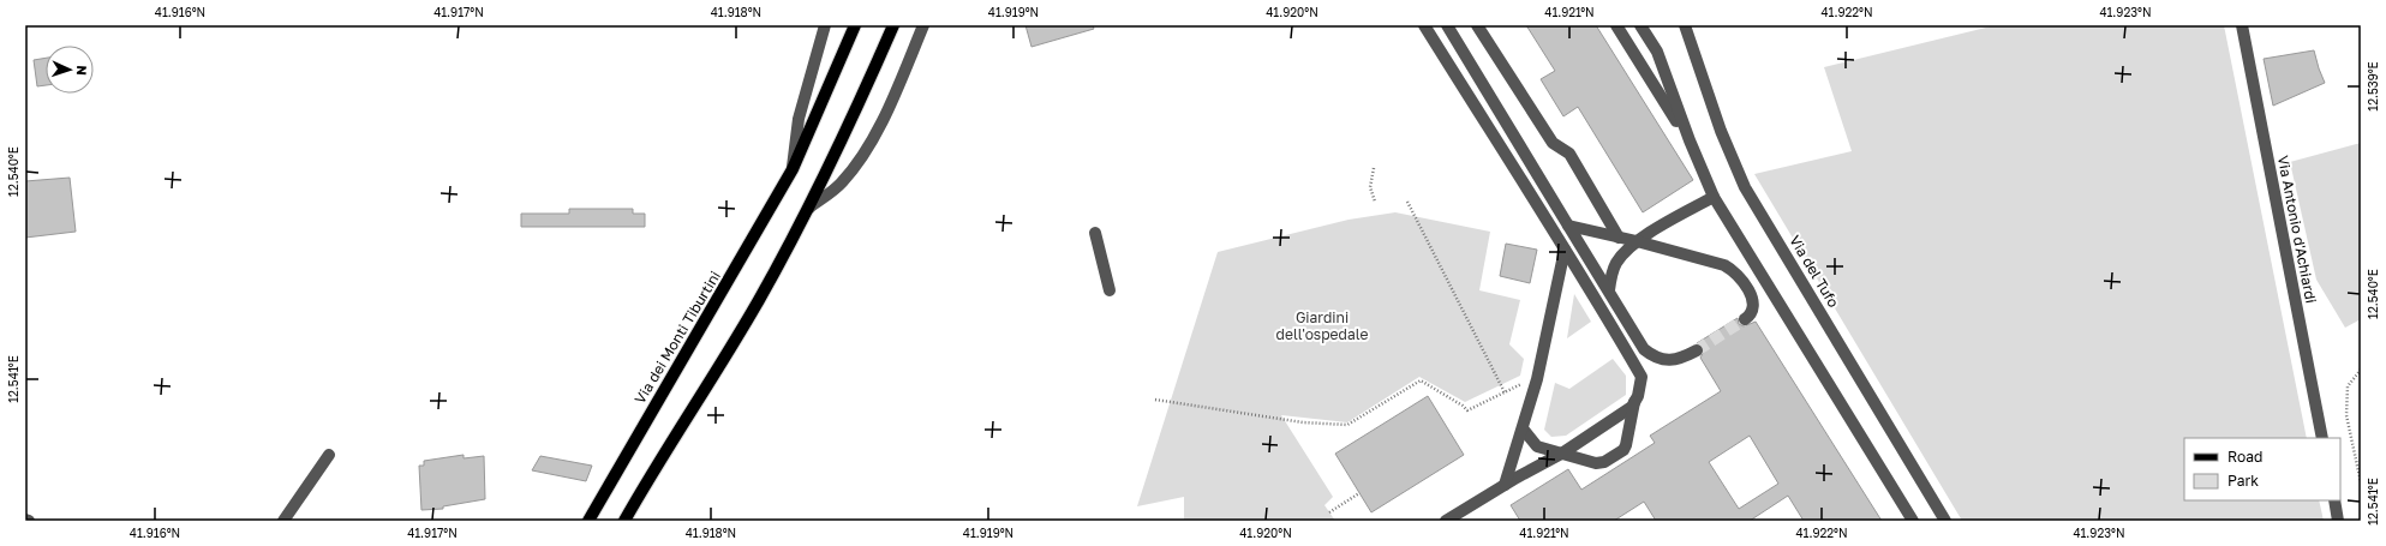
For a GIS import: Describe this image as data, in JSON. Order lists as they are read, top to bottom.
{
  "streets": {
    "main road": ["Via dei Monti Tiburtini"],
    "street": ["Via Antonio d'Achiardi", "Via del Tufo"]
  },
  "parks": ["Giardini dell'ospedale"],
  "legend": ["Road", "Park"],
  "north": "right",
  "coordinates": [
    "41.916°N",
    "41.917°N",
    "41.918°N",
    "41.919°N",
    "41.920°N",
    "41.921°N",
    "41.922°N",
    "41.923°N",
    "12.539°E",
    "12.540°E",
    "12.541°E"
  ]
}
